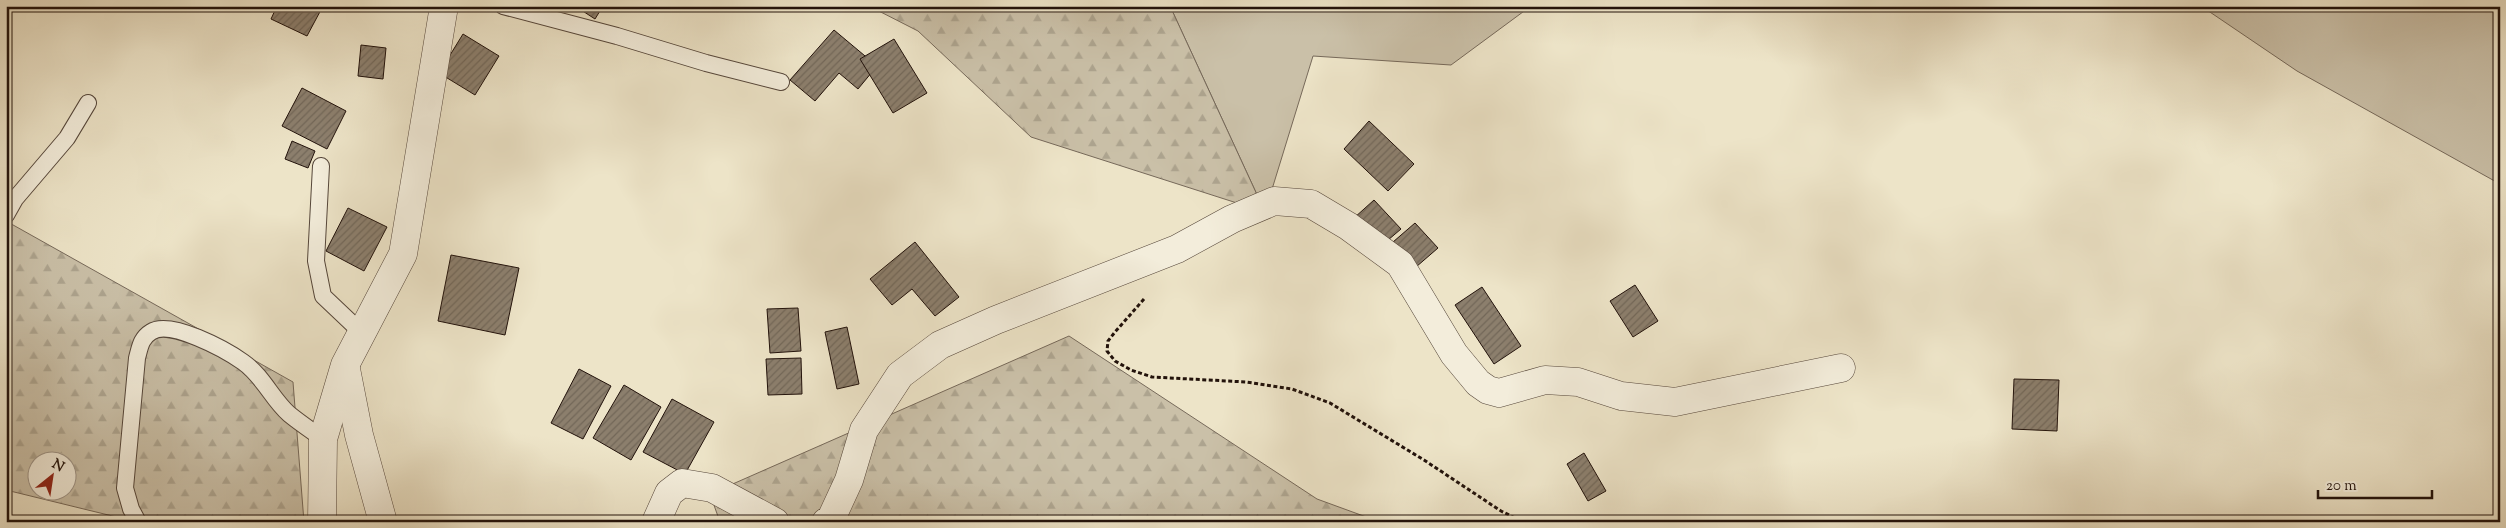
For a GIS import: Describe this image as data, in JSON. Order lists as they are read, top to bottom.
{
  "scale_bar": "20 m",
  "north": "top right"
}
